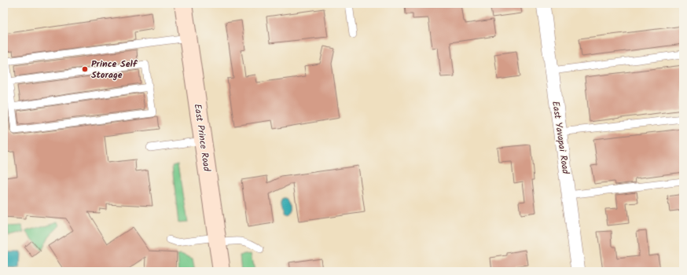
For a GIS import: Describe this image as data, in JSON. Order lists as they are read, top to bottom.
{
  "streets": {
    "main road": ["East Prince Road"],
    "street": ["East Yavapai Road"]
  },
  "places": ["Prince Self Storage"]
}
